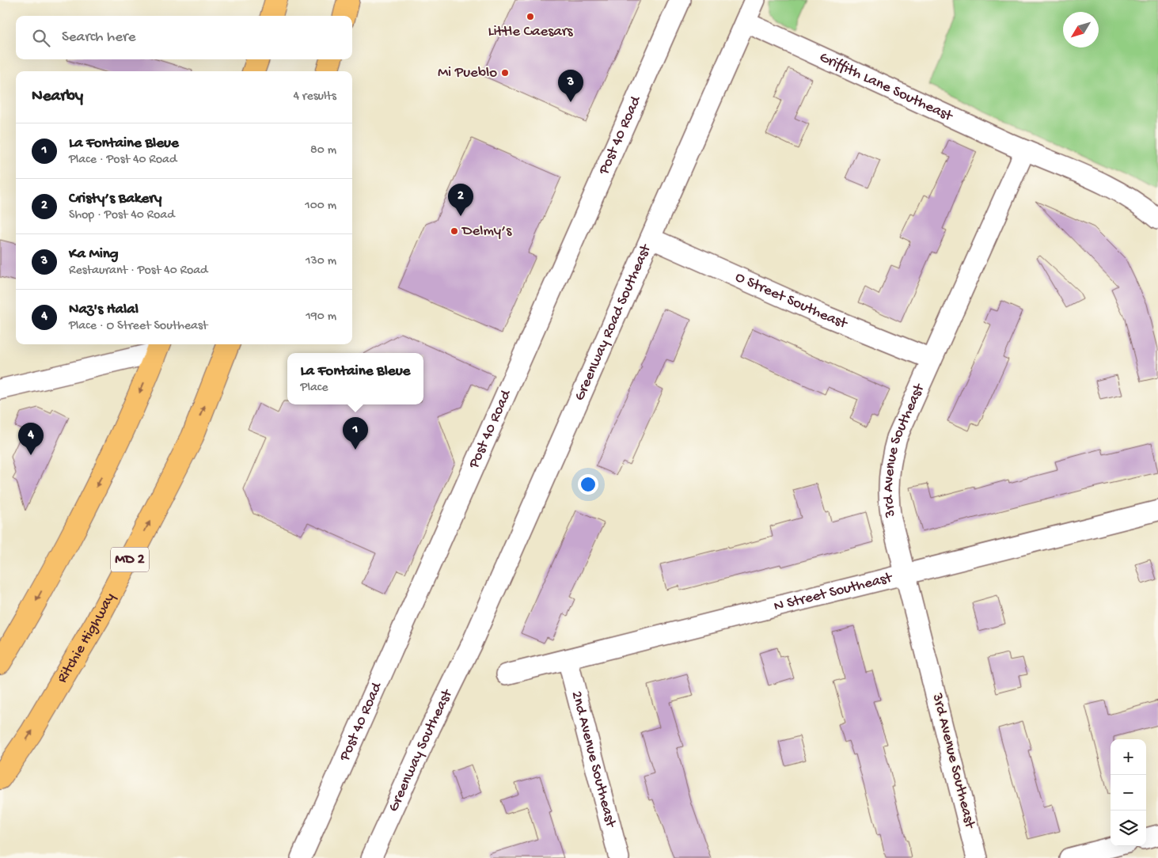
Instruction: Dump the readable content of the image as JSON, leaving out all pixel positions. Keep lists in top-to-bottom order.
{
  "streets": {
    "main road": ["MD 2", "Ritchie Highway"],
    "street": [
      "Griffith Lane Southeast",
      "Post 40 Road",
      "O Street Southeast",
      "Greenway Road Southeast",
      "3rd Avenue Southeast",
      "N Street Southeast",
      "Greenway Southeast",
      "2nd Avenue Southeast"
    ]
  },
  "crossings": [
    ["Griffith Lane Southeast", "Greenway Road Southeast"],
    ["Griffith Lane Southeast", "3rd Avenue Southeast"],
    ["O Street Southeast", "Greenway Road Southeast"],
    ["O Street Southeast", "3rd Avenue Southeast"],
    ["Greenway Road Southeast", "Greenway Southeast"],
    ["3rd Avenue Southeast", "N Street Southeast"],
    ["N Street Southeast", "2nd Avenue Southeast"]
  ],
  "places": ["Little Caesars", "Mi Pueblo", "Delmy’s"],
  "north": "bottom left",
  "page": {
    "search": "Search here",
    "pins": [
      "3",
      "2",
      "1",
      "4"
    ],
    "heading": ["Nearby", "4 results"],
    "list": [
      {
        "mark": "1",
        "name": "La Fontaine Bleue",
        "note": "Place · Post 40 Road",
        "value": "80 m"
      },
      {
        "mark": "2",
        "name": "Cristy’s Bakery",
        "note": "Shop · Post 40 Road",
        "value": "100 m"
      },
      {
        "mark": "3",
        "name": "Ka Ming",
        "note": "Restaurant · Post 40 Road",
        "value": "130 m"
      },
      {
        "mark": "4",
        "name": "Naz's Halal",
        "note": "Place · O Street Southeast",
        "value": "190 m"
      }
    ],
    "popup": ["La Fontaine Bleue", "Place"],
    "map_buttons": ["+", "−"]
  }
}
